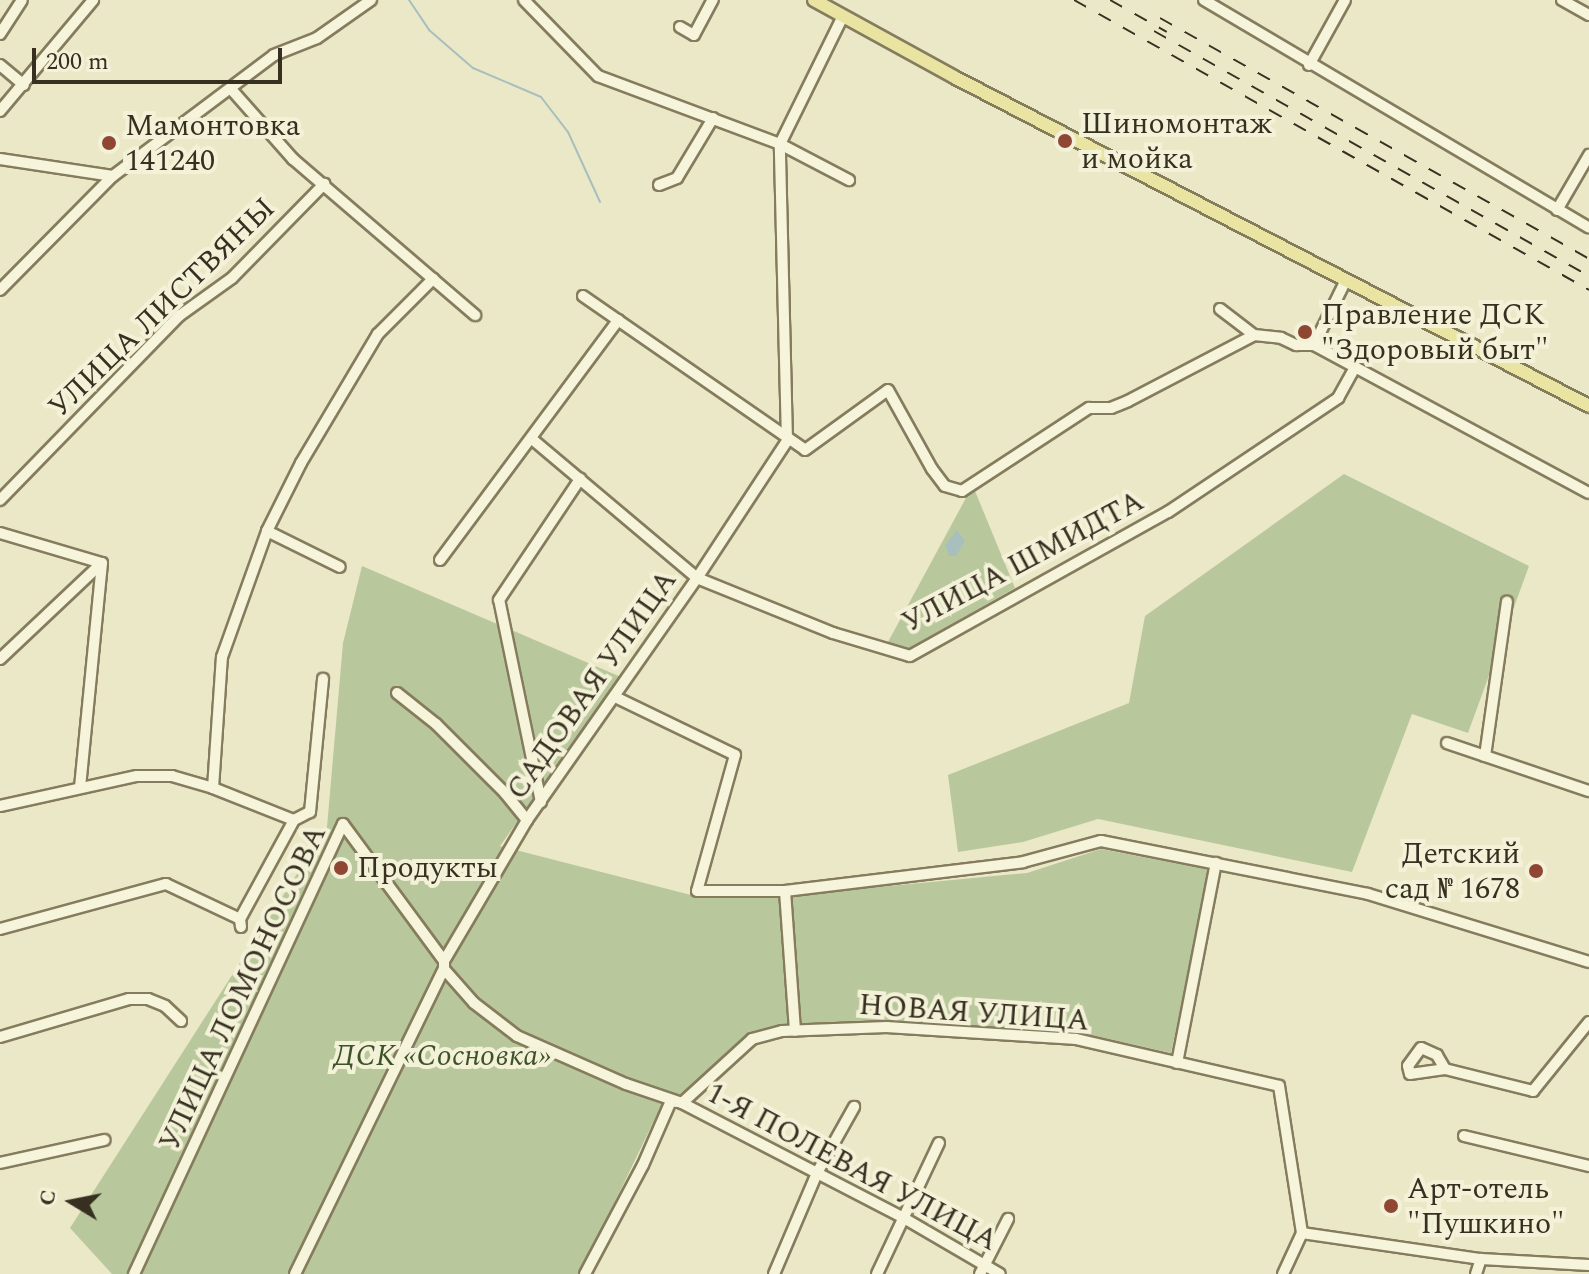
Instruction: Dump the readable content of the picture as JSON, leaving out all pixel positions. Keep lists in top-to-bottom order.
{
  "streets": {
    "street": [
      "УЛИЦА ЛИСТВЯНЫ",
      "УЛИЦА ШМИДТА",
      "САДОВАЯ УЛИЦА",
      "УЛИЦА ЛОМОНОСОВА",
      "НОВАЯ УЛИЦА",
      "1-Я ПОЛЕВАЯ УЛИЦА"
    ]
  },
  "crossings": [
    ["УЛИЦА ШМИДТА", "САДОВАЯ УЛИЦА"],
    ["САДОВАЯ УЛИЦА", "УЛИЦА ЛОМОНОСОВА"],
    ["САДОВАЯ УЛИЦА", "1-Я ПОЛЕВАЯ УЛИЦА"],
    ["УЛИЦА ЛОМОНОСОВА", "1-Я ПОЛЕВАЯ УЛИЦА"],
    ["НОВАЯ УЛИЦА", "1-Я ПОЛЕВАЯ УЛИЦА"]
  ],
  "parks": ["ДСК «Сосновка»"],
  "places": [
    "Шиномонтаж и мойка",
    "Мамонтовка 141240",
    "Правление ДСК \"Здоровый быт\"",
    "Продукты",
    "Детский сад № 1678",
    "Арт-отель \"Пушкино\""
  ],
  "scale_bar": "200 m",
  "north": "left"
}
